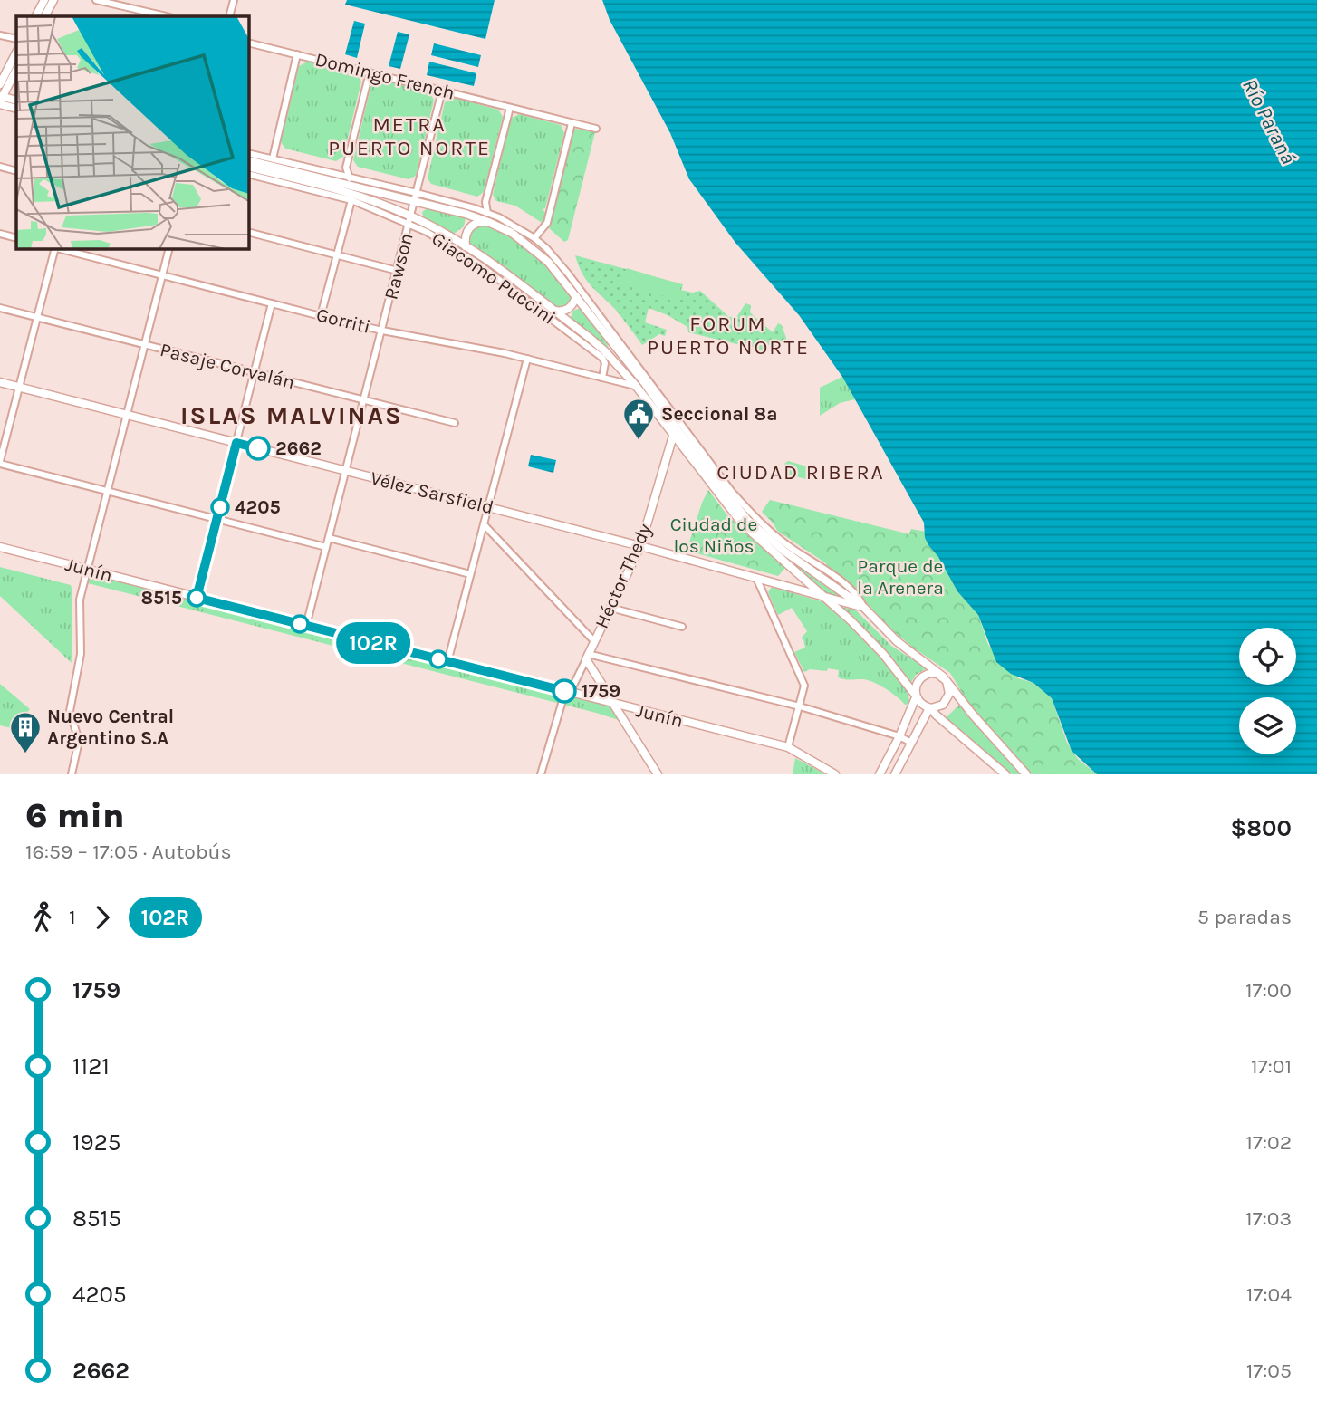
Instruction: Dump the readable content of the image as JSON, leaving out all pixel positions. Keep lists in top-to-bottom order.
{
  "streets": {
    "main road": ["Vélez Sarsfield", "Junín", "Héctor Thedy"],
    "street": [
      "Domingo French",
      "Rawson",
      "Giacomo Puccini",
      "Gorriti",
      "Pasaje Corvalán"
    ]
  },
  "crossings": [
    ["Domingo French", "Rawson"],
    ["Rawson", "Giacomo Puccini"],
    ["Rawson", "Gorriti"],
    ["Rawson", "Pasaje Corvalán"],
    ["Rawson", "Vélez Sarsfield"],
    ["Rawson", "Junín"],
    ["Giacomo Puccini", "Gorriti"],
    ["Vélez Sarsfield", "Héctor Thedy"],
    ["Junín", "Héctor Thedy"]
  ],
  "districts": [
    "METRA PUERTO NORTE",
    "FORUM PUERTO NORTE",
    "ISLAS MALVINAS",
    "CIUDAD RIBERA"
  ],
  "water": ["Río Paraná"],
  "parks": ["Ciudad de los Niños", "Parque de la Arenera"],
  "places": {
    "public building": ["Seccional 8ª"],
    "other": [
      "2662",
      "4205",
      "8515",
      "1759"
    ],
    "building": ["Nuevo Central Argentino S.A"]
  },
  "lines": ["bus line 102R"],
  "page": {
    "on_map": "102R",
    "heading": ["6 min", "16:59 – 17:05 · Autobús", "$800"],
    "legs": ["1", "102R", "5 paradas"],
    "list": [
      {
        "name": "1759",
        "value": "17:00"
      },
      {
        "name": "1121",
        "value": "17:01"
      },
      {
        "name": "1925",
        "value": "17:02"
      },
      {
        "name": "8515",
        "value": "17:03"
      },
      {
        "name": "4205",
        "value": "17:04"
      },
      {
        "name": "2662",
        "value": "17:05"
      }
    ]
  }
}
